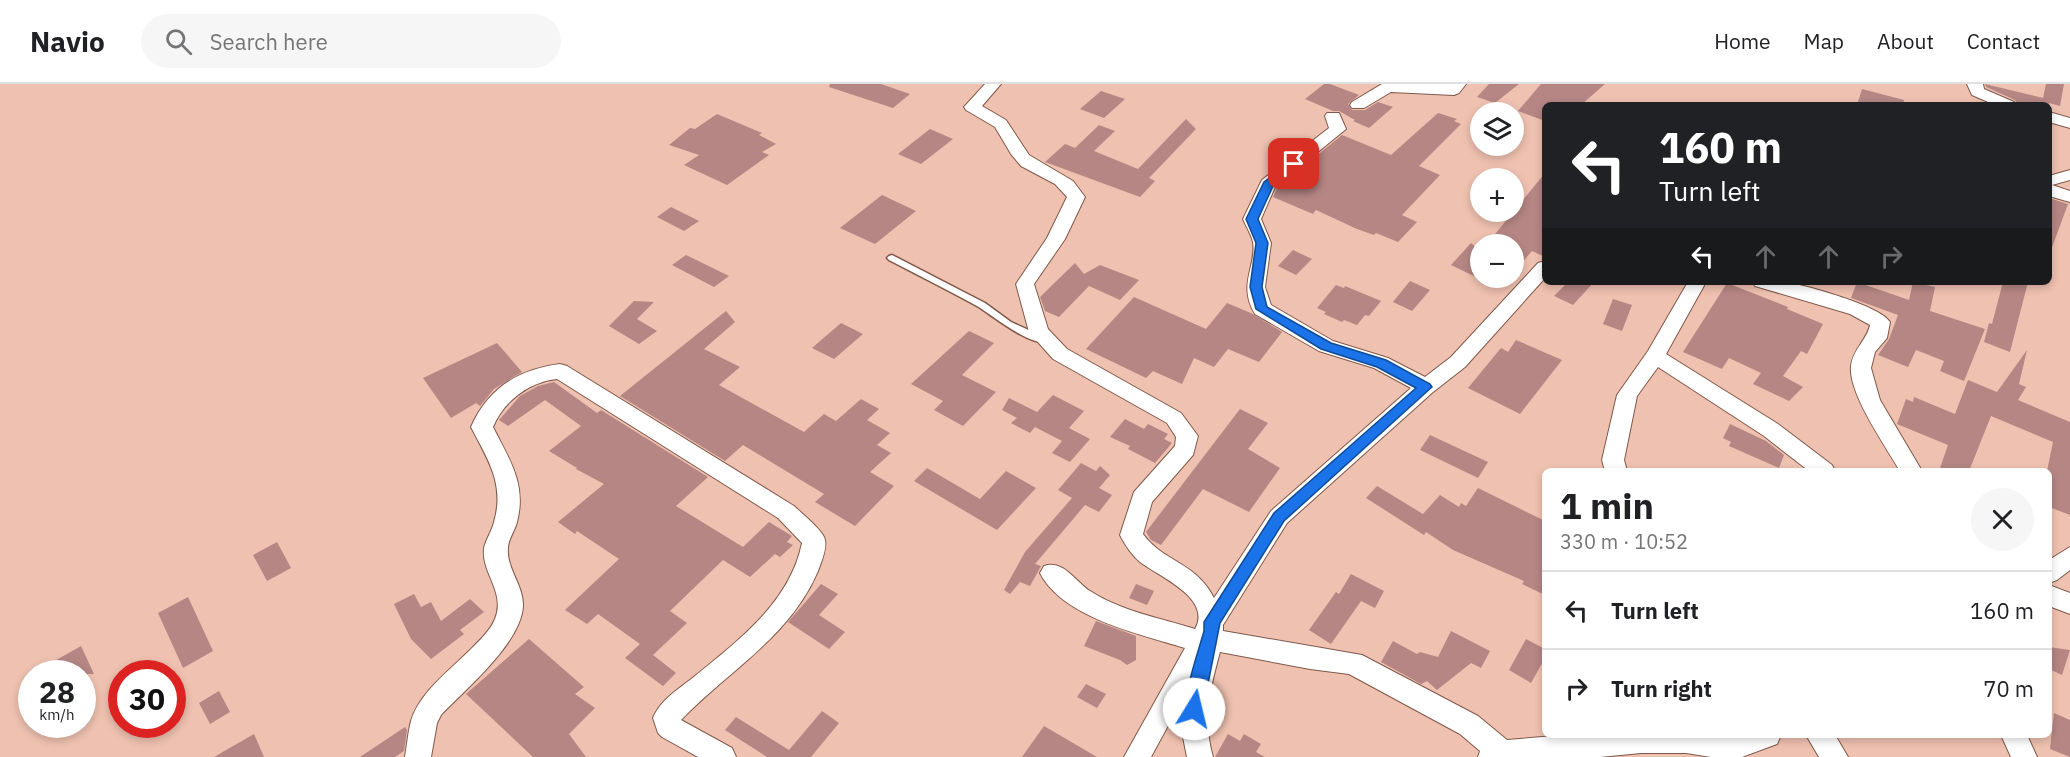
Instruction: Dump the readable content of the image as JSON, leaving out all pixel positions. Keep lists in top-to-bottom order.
{
  "page": {
    "header": "Navio",
    "search": "Search here",
    "nav": [
      "Home",
      "Map",
      "About",
      "Contact"
    ],
    "map_buttons": ["+", "−"],
    "turn": ["160 m", "Turn left"],
    "heading": ["1 min", "330 m · 10:52"],
    "list": [
      {
        "name": "Turn left",
        "value": "160 m"
      },
      {
        "name": "Turn right",
        "value": "70 m"
      }
    ],
    "speed": "28 km/h",
    "limit": "30"
  }
}
